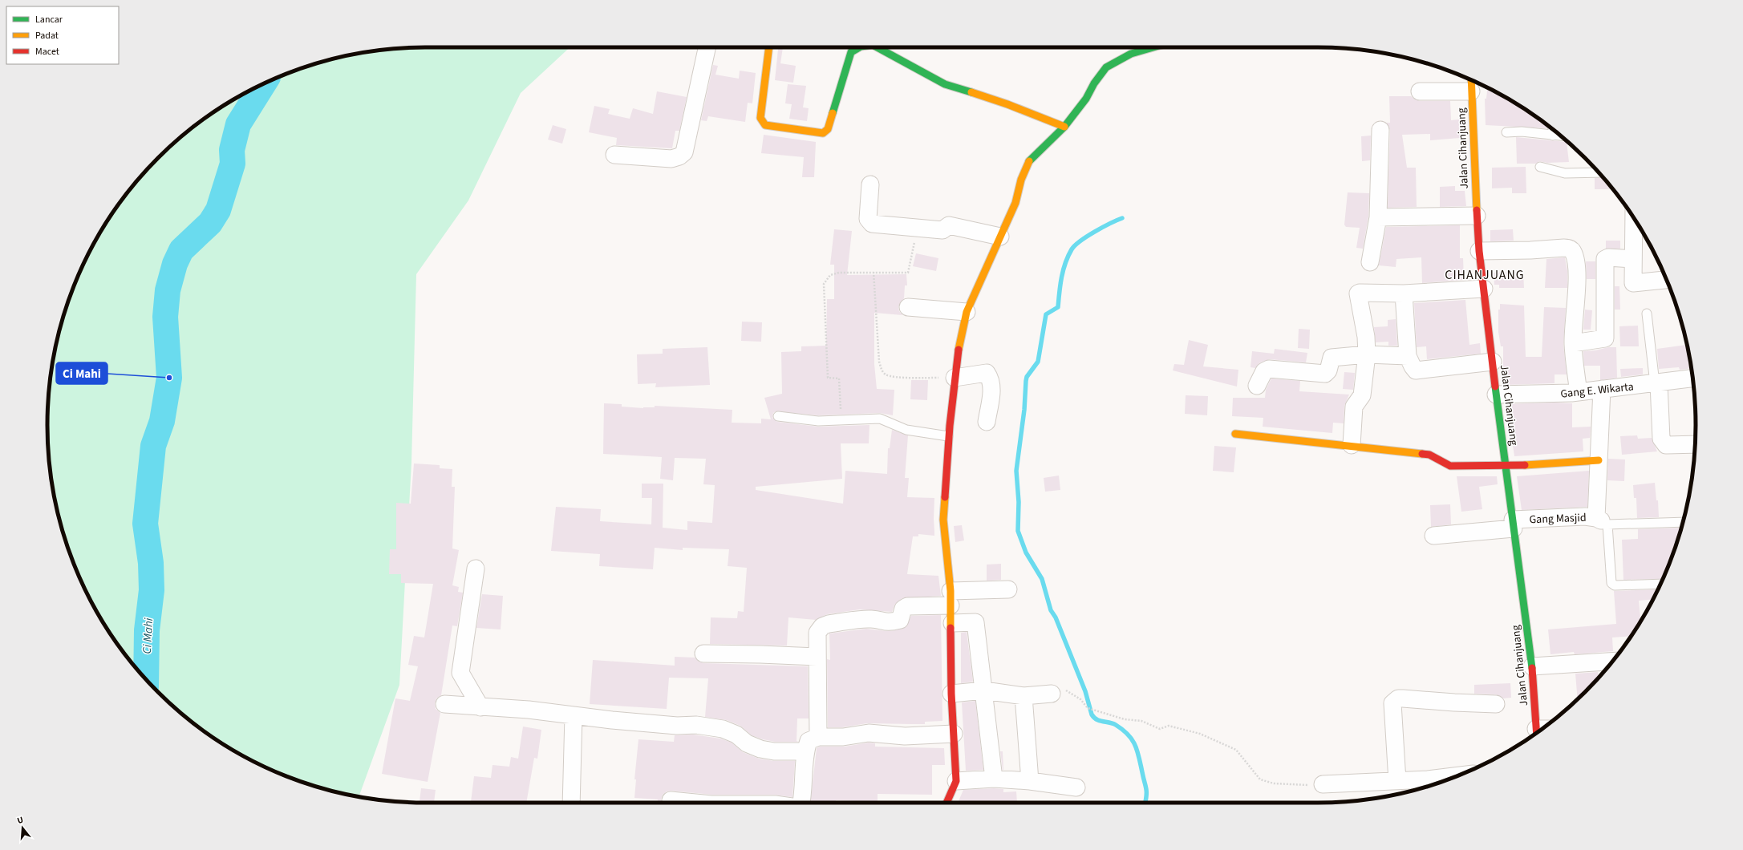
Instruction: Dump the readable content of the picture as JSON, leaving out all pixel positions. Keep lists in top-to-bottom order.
{
  "streets": {
    "street": ["Jalan Cihanjuang", "Gang E. Wikarta", "Gang Masjid"]
  },
  "crossings": [
    ["Jalan Cihanjuang", "Gang E. Wikarta"],
    ["Jalan Cihanjuang", "Gang Masjid"]
  ],
  "districts": ["CIHANJUANG"],
  "water": ["Ci Mahi"],
  "places": ["Ci Mahi"],
  "legend": ["Lancar", "Padat", "Macet"],
  "north": "top"
}
